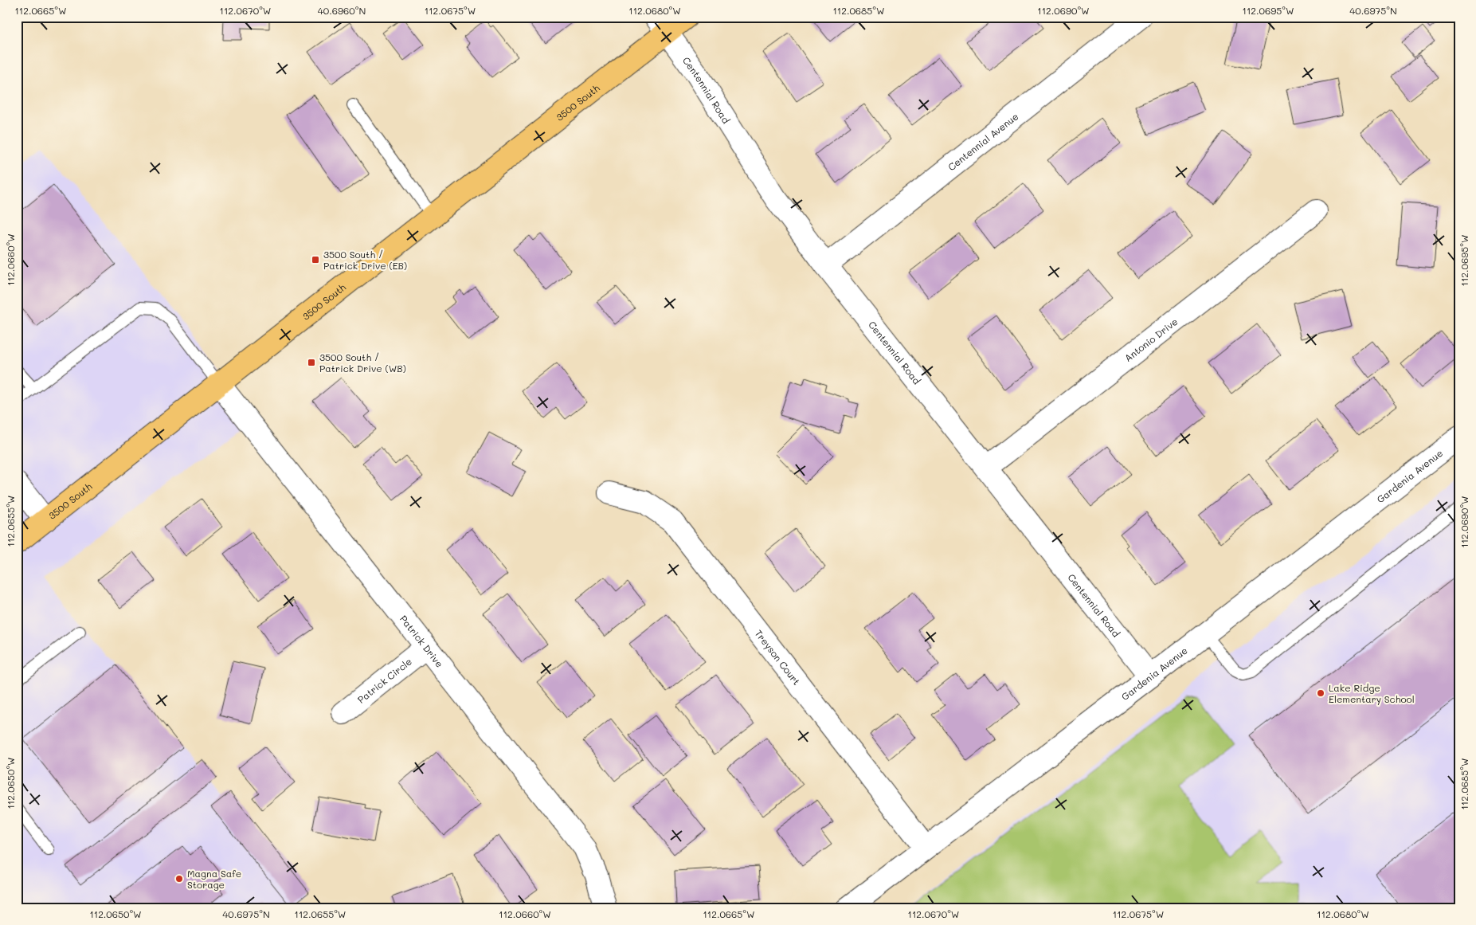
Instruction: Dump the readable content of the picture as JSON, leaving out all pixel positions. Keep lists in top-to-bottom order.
{
  "streets": {
    "main road": ["3500 South"],
    "street": [
      "Centennial Road",
      "Centennial Avenue",
      "Antonio Drive",
      "Gardenia Avenue",
      "Patrick Drive",
      "Treyson Court",
      "Patrick Circle"
    ]
  },
  "crossings": [
    ["Centennial Road", "3500 South"],
    ["Centennial Road", "Centennial Avenue"],
    ["Centennial Road", "Antonio Drive"],
    ["Centennial Road", "Gardenia Avenue"],
    ["3500 South", "Patrick Drive"],
    ["Gardenia Avenue", "Treyson Court"],
    ["Patrick Drive", "Patrick Circle"]
  ],
  "places": {
    "transit": ["3500 South / Patrick Drive (EB)", "3500 South / Patrick Drive (WB)"],
    "other": ["Lake Ridge Elementary School", "Magna Safe Storage"]
  },
  "coordinates": [
    "112.0665°W",
    "112.0670°W",
    "40.6960°N",
    "112.0675°W",
    "112.0680°W",
    "112.0685°W",
    "112.0690°W",
    "112.0695°W",
    "40.6975°N",
    "112.0660°W",
    "112.0655°W",
    "112.0650°W"
  ]
}
